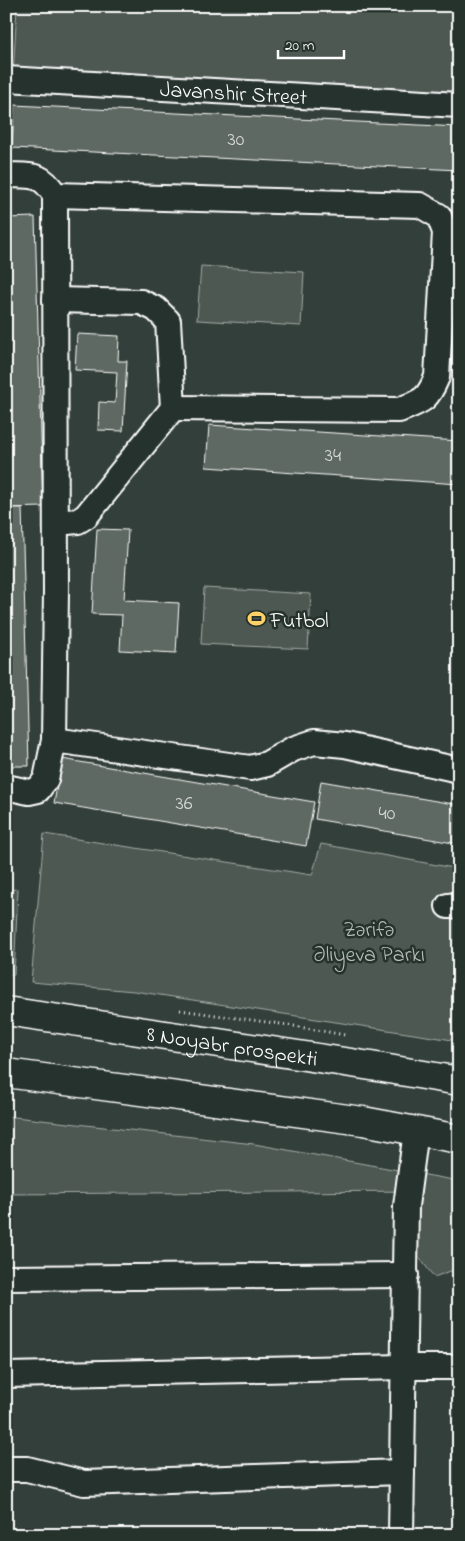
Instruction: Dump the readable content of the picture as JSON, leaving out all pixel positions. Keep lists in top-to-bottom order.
{
  "streets": {
    "highway": ["8 Noyabr prospekti"],
    "street": ["Javanshir Street"]
  },
  "parks": ["Zərifə Əliyeva Parkı"],
  "places": {
    "sports": ["Futbol"]
  },
  "house_numbers": [
    "30",
    "34",
    "36",
    "40"
  ],
  "scale_bar": "20 m"
}
